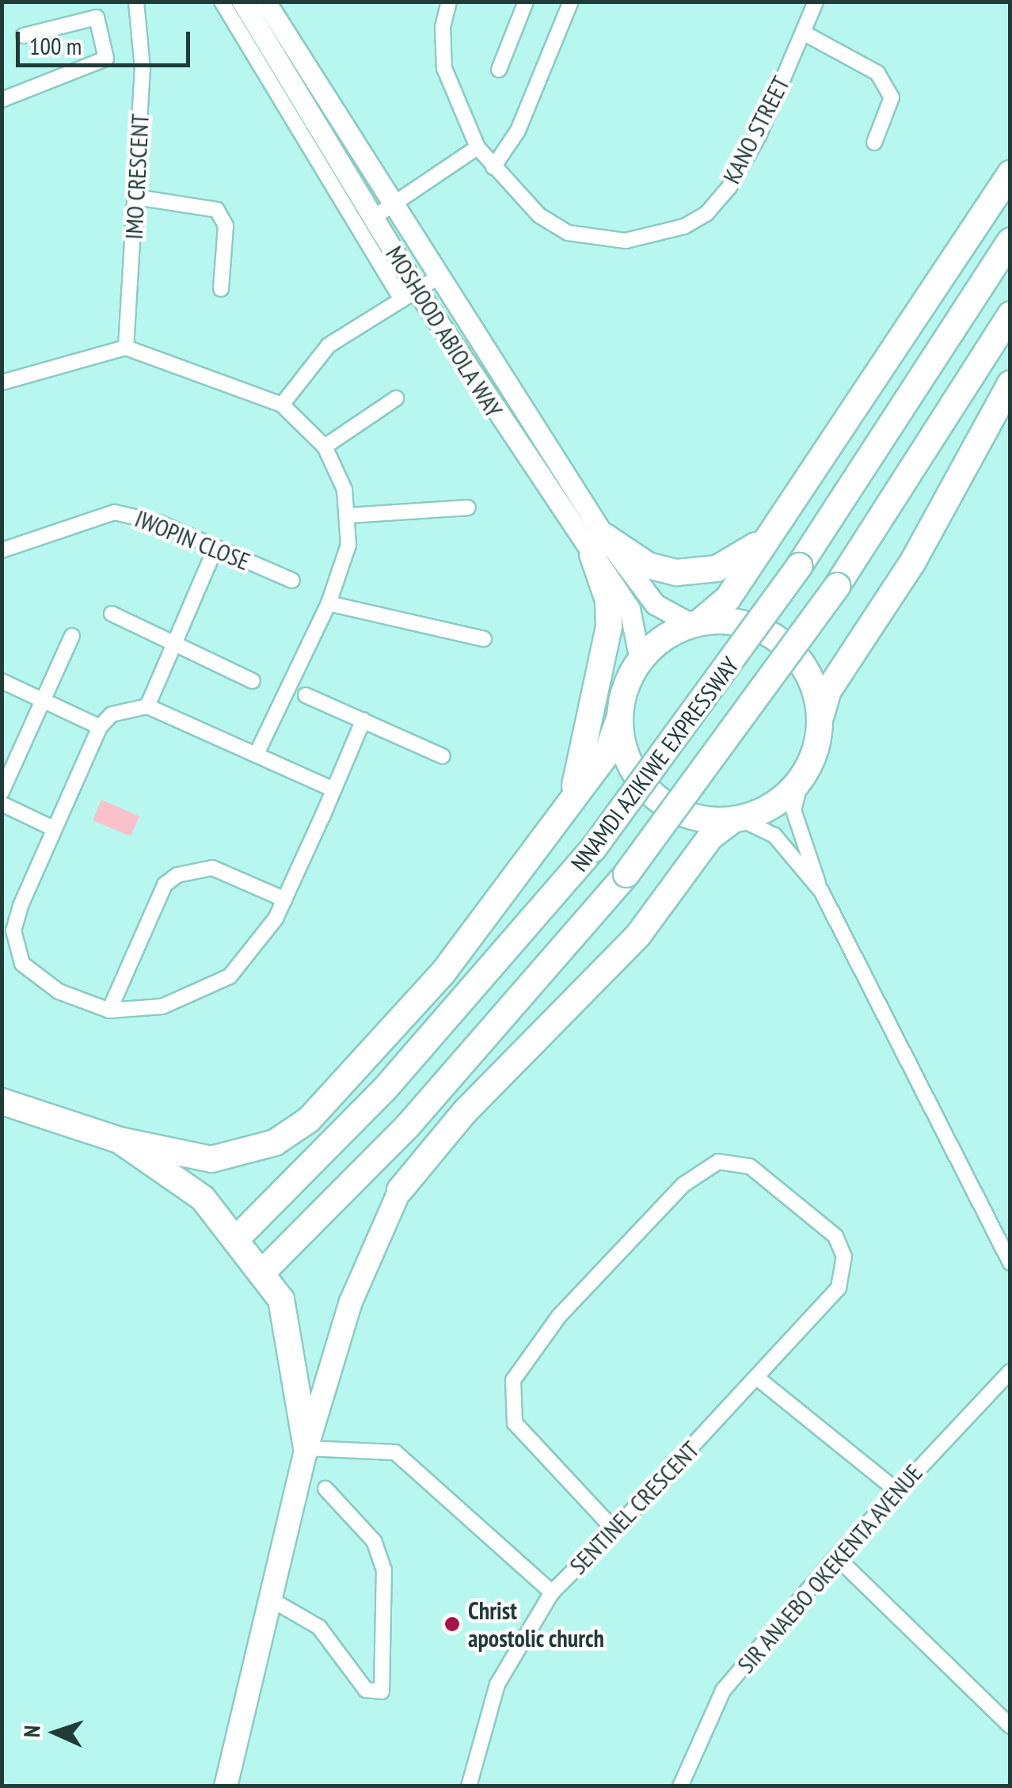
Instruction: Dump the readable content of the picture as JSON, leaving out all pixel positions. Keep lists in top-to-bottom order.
{
  "streets": {
    "highway": ["NNAMDI AZIKIWE EXPRESSWAY"],
    "main road": ["MOSHOOD ABIOLA WAY"],
    "street": [
      "KANO STREET",
      "IMO CRESCENT",
      "IWOPIN CLOSE",
      "SENTINEL CRESCENT",
      "SIR ANAEBO OKEKENTA AVENUE"
    ]
  },
  "crossings": [
    ["MOSHOOD ABIOLA WAY", "NNAMDI AZIKIWE EXPRESSWAY"]
  ],
  "places": ["Christ apostolic church"],
  "scale_bar": "100 m",
  "north": "left"
}
